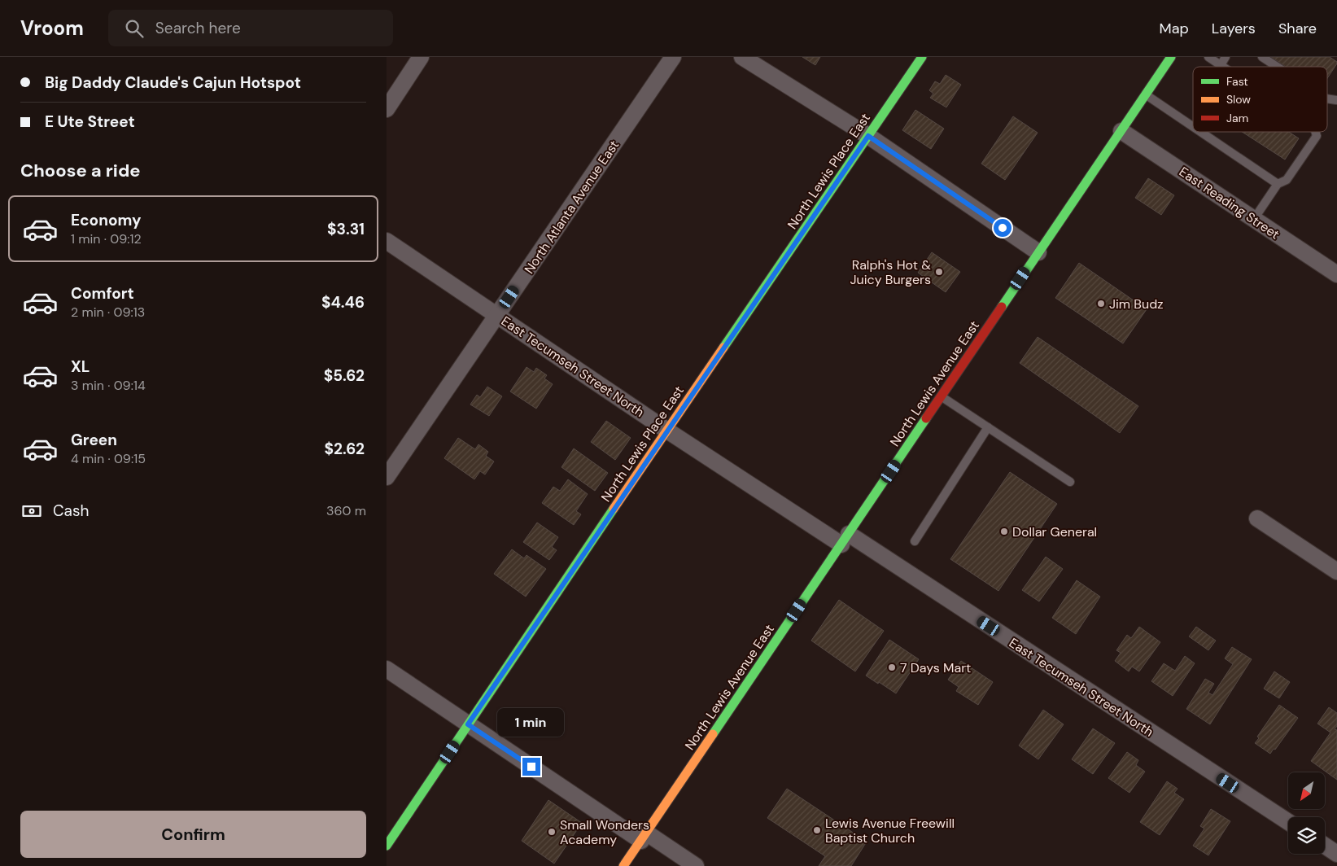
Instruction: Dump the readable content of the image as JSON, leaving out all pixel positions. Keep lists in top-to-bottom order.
{
  "streets": {
    "main road": ["North Lewis Place East", "North Lewis Avenue East"],
    "street": ["East Reading Street", "North Atlanta Avenue East", "East Tecumseh Street North"]
  },
  "crossings": [
    ["North Lewis Place East", "East Tecumseh Street North"],
    ["East Reading Street", "North Lewis Avenue East"],
    ["North Atlanta Avenue East", "East Tecumseh Street North"],
    ["East Tecumseh Street North", "North Lewis Avenue East"]
  ],
  "places": [
    "Ralph's Hot & Juicy Burgers",
    "Jim Budz",
    "Dollar General",
    "7 Days Mart",
    "Lewis Avenue Freewill Baptist Church",
    "Small Wonders Academy"
  ],
  "legend": ["Fast", "Slow", "Jam"],
  "north": "bottom left",
  "page": {
    "header": "Vroom",
    "search": "Search here",
    "nav": ["Map", "Layers", "Share"],
    "banner": ["Big Daddy Claude's Cajun Hotspot", "E Ute Street"],
    "heading": "Choose a ride",
    "list": [
      {
        "name": "Economy",
        "note": "1 min · 09:12",
        "value": "$3.31"
      },
      {
        "name": "Comfort",
        "note": "2 min · 09:13",
        "value": "$4.46"
      },
      {
        "name": "XL",
        "note": "3 min · 09:14",
        "value": "$5.62"
      },
      {
        "name": "Green",
        "note": "4 min · 09:15",
        "value": "$2.62"
      }
    ],
    "pay": ["Cash", "360 m"],
    "bubble": "1 min",
    "buttons": "Confirm"
  }
}
